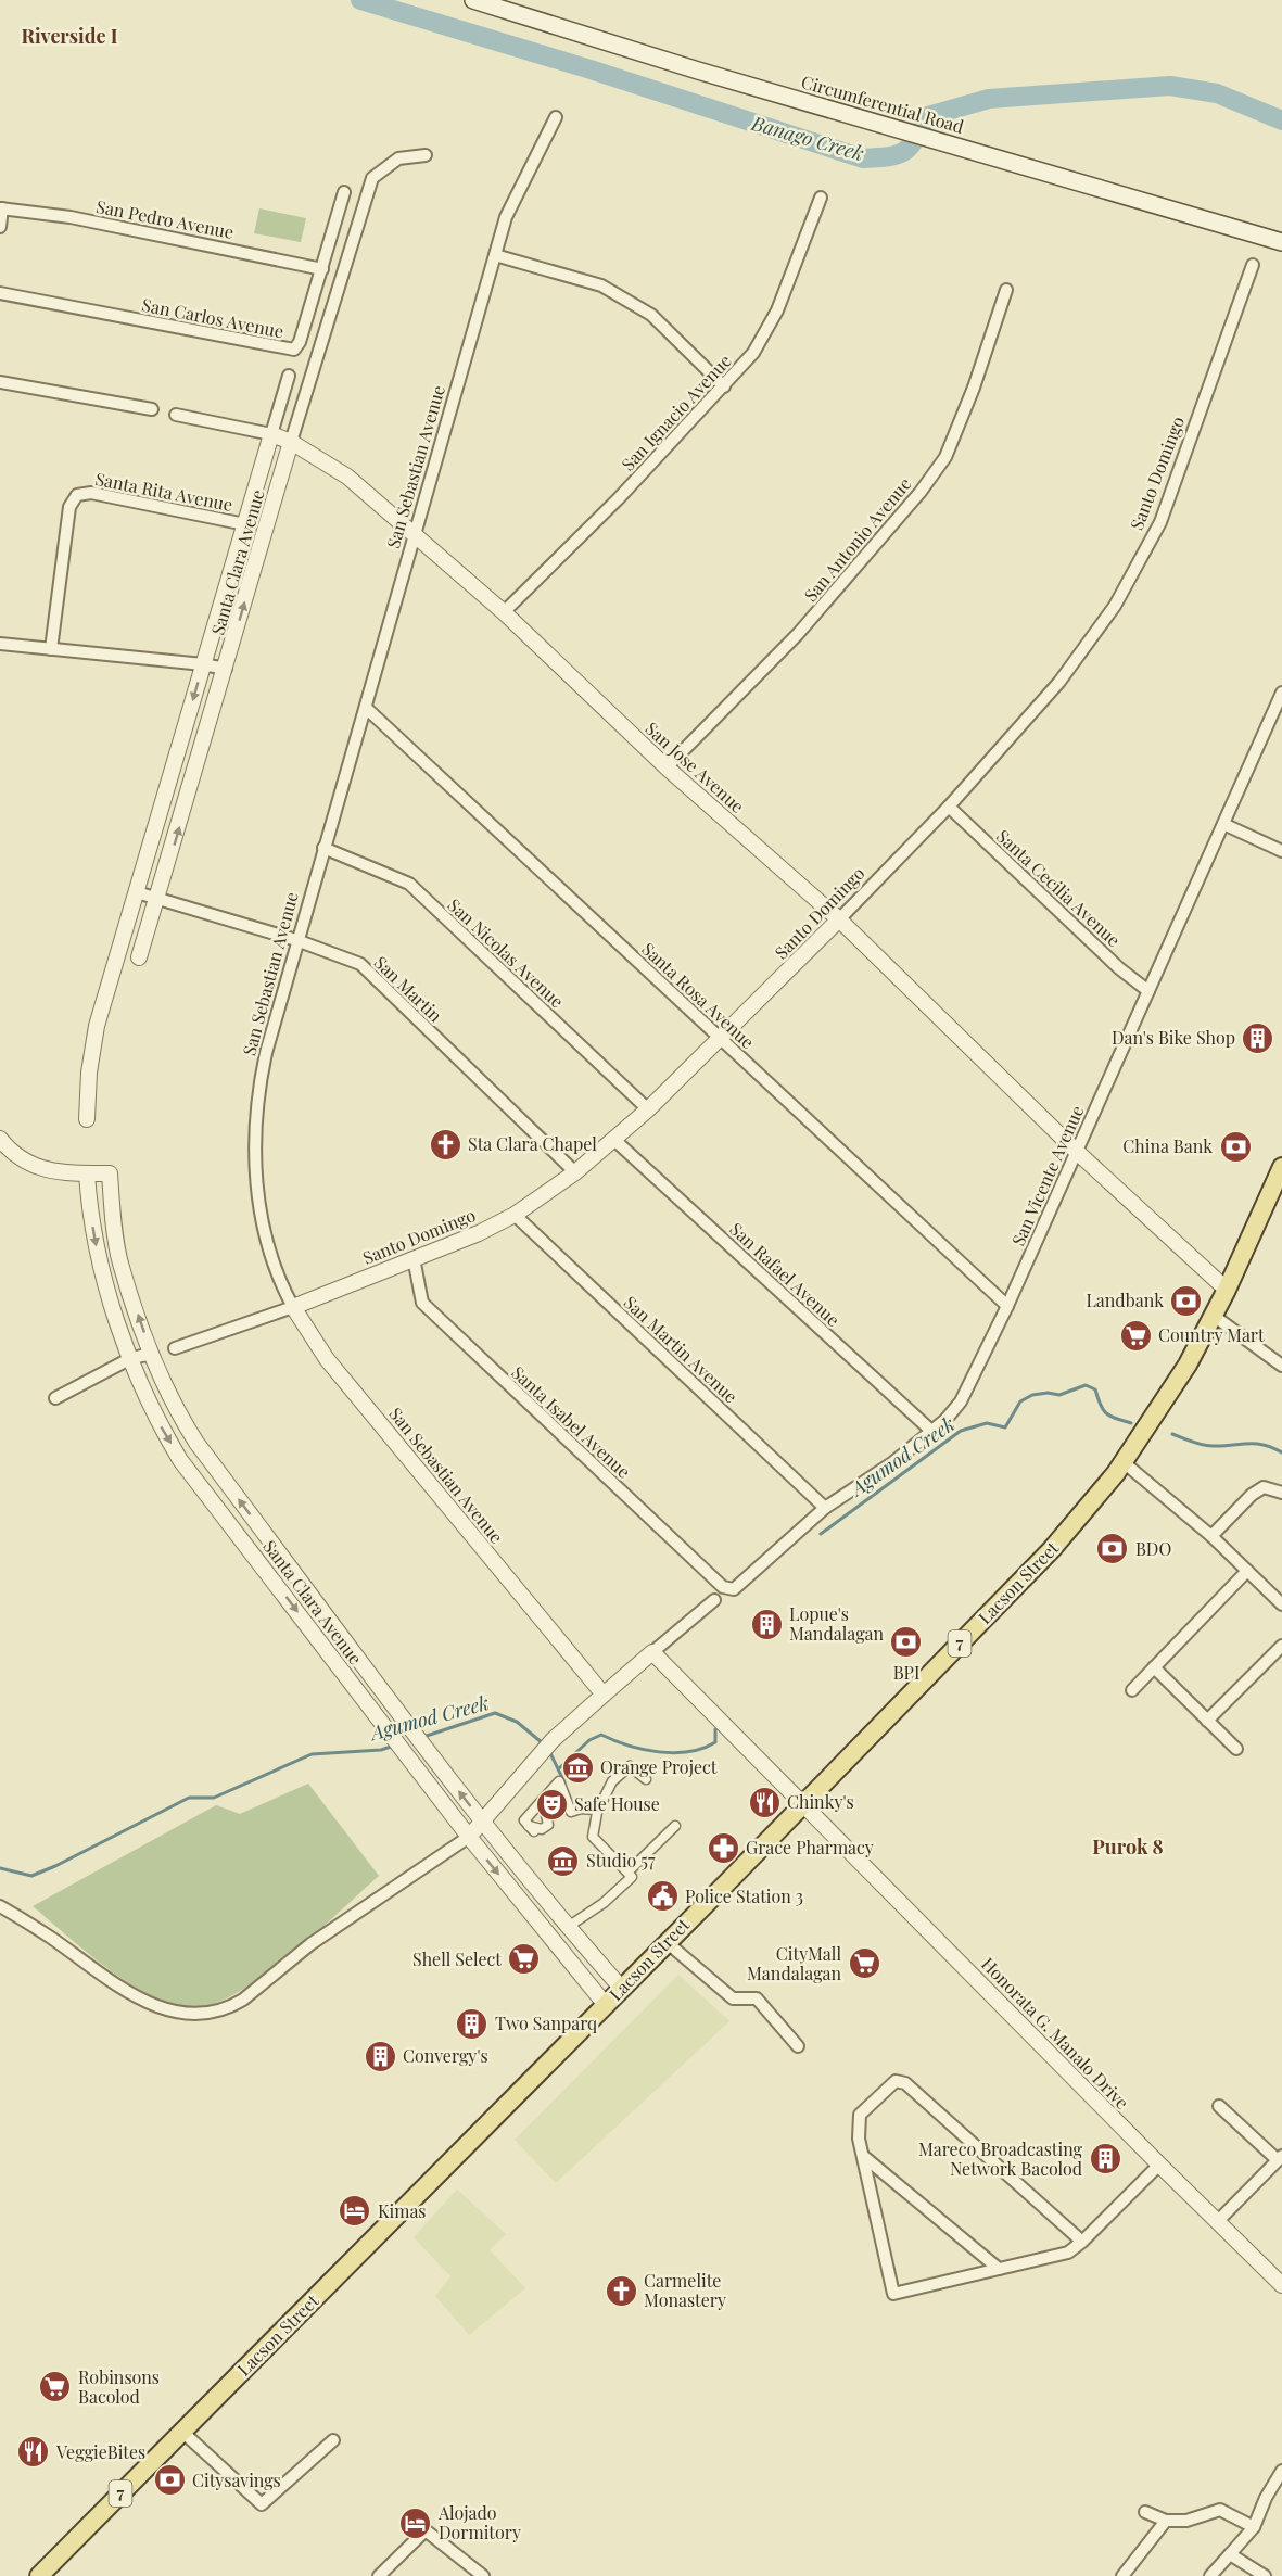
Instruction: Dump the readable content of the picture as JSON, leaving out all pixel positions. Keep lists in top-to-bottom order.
{
  "streets": {
    "main road": ["Circumferential Road", "Lacson Street", "7"],
    "street": [
      "San Pedro Avenue",
      "San Carlos Avenue",
      "San Ignacio Avenue",
      "San Sebastian Avenue",
      "Santo Domingo",
      "Santa Rita Avenue",
      "San Antonio Avenue",
      "Santa Clara Avenue",
      "San Jose Avenue",
      "Santa Cecilia Avenue",
      "San Nicolas Avenue",
      "San Martin",
      "Santa Rosa Avenue",
      "San Vicente Avenue",
      "San Rafael Avenue",
      "San Martin Avenue",
      "Santa Isabel Avenue",
      "Honorata G. Manalo Drive"
    ]
  },
  "crossings": [
    ["San Pedro Avenue", "San Carlos Avenue"],
    ["San Ignacio Avenue", "San Jose Avenue"],
    ["San Sebastian Avenue", "Santo Domingo"],
    ["San Sebastian Avenue", "San Jose Avenue"],
    ["San Sebastian Avenue", "San Nicolas Avenue"],
    ["San Sebastian Avenue", "San Martin"],
    ["San Sebastian Avenue", "Santa Rosa Avenue"],
    ["Santo Domingo", "San Jose Avenue"],
    ["Santo Domingo", "Santa Cecilia Avenue"],
    ["Santo Domingo", "San Nicolas Avenue"],
    ["Santo Domingo", "San Martin"],
    ["Santo Domingo", "Santa Rosa Avenue"],
    ["Santo Domingo", "San Rafael Avenue"],
    ["Santo Domingo", "San Martin Avenue"],
    ["Santo Domingo", "Santa Isabel Avenue"],
    ["Santa Rita Avenue", "Santa Clara Avenue"],
    ["San Antonio Avenue", "San Jose Avenue"],
    ["Santa Clara Avenue", "San Jose Avenue"],
    ["Santa Clara Avenue", "San Martin"],
    ["Santa Clara Avenue", "Lacson Street"],
    ["San Jose Avenue", "San Vicente Avenue"],
    ["San Jose Avenue", "Lacson Street"],
    ["Santa Cecilia Avenue", "San Vicente Avenue"],
    ["Santa Rosa Avenue", "San Vicente Avenue"],
    ["San Vicente Avenue", "San Rafael Avenue"],
    ["San Vicente Avenue", "San Martin Avenue"],
    ["San Vicente Avenue", "Santa Isabel Avenue"],
    ["Lacson Street", "Honorata G. Manalo Drive"]
  ],
  "districts": ["Riverside I", "Purok 8"],
  "water": ["Banago Creek", "Agumod Creek"],
  "places": {
    "building": [
      "Dan's Bike Shop",
      "Lopue's Mandalagan",
      "Two Sanparq",
      "Convergy's",
      "Mareco Broadcasting Network Bacolod"
    ],
    "church": ["Sta Clara Chapel", "Carmelite Monastery"],
    "bank": [
      "China Bank",
      "Landbank",
      "BDO",
      "BPI",
      "Citysavings"
    ],
    "supermarket": [
      "Country Mart",
      "Shell Select",
      "CityMall Mandalagan",
      "Robinsons Bacolod"
    ],
    "museum": ["Orange Project", "Studio 57"],
    "restaurant": ["Chinky's", "VeggieBites"],
    "theatre": ["Safe House"],
    "pharmacy": ["Grace Pharmacy"],
    "public building": ["Police Station 3"],
    "hotel": ["Kimas", "Alojado Dormitory"]
  }
}
